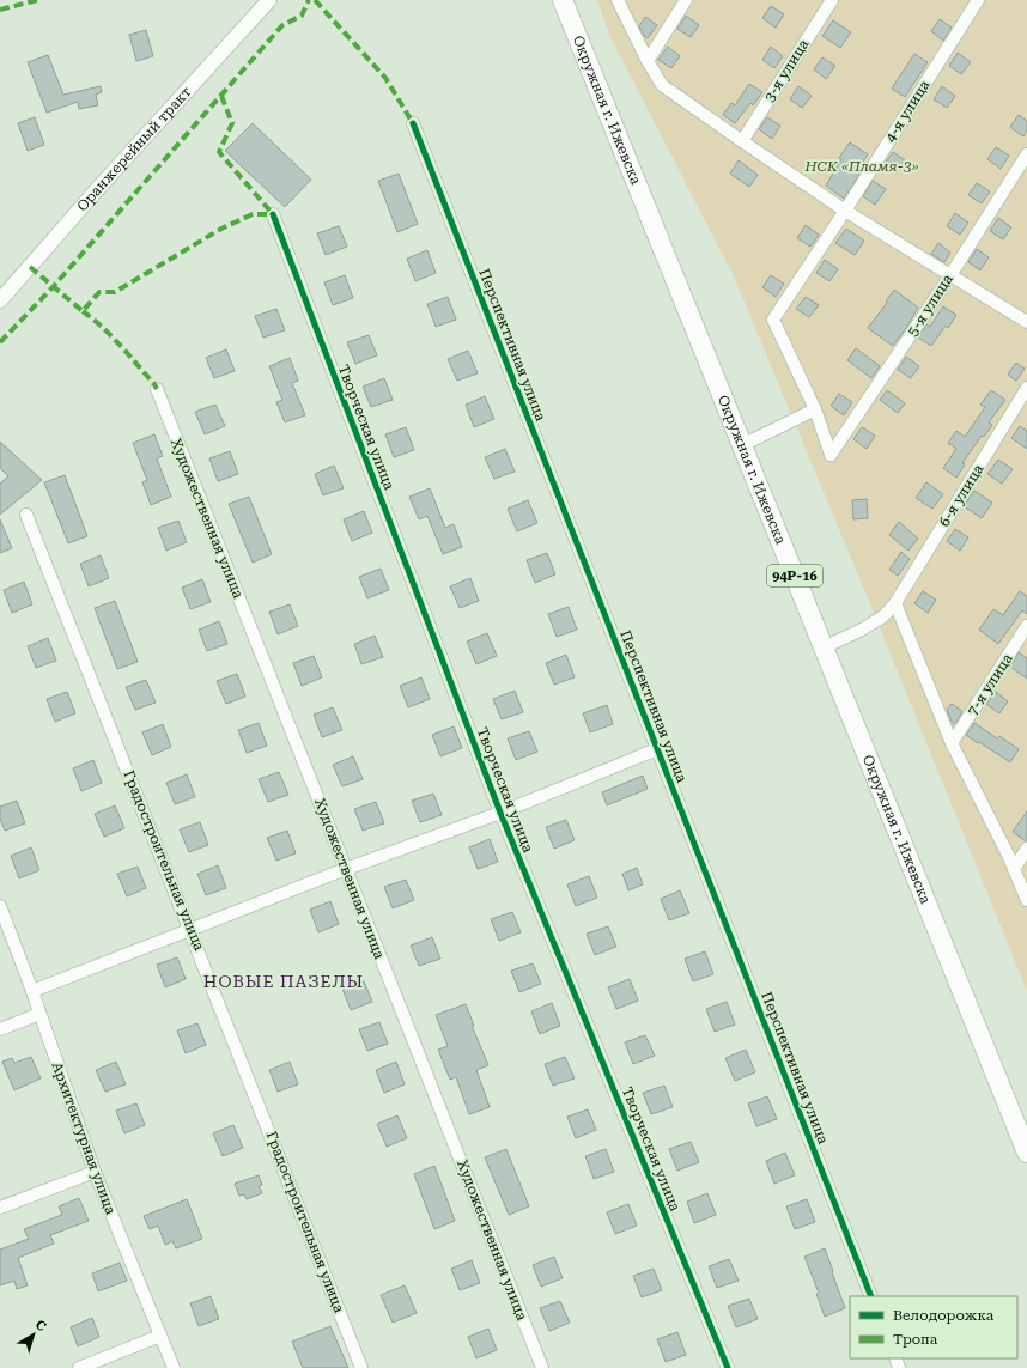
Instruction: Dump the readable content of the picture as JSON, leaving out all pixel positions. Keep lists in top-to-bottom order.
{
  "streets": {
    "main road": ["Окружная г. Ижевска", "94Р-16"],
    "street": [
      "3-я улица",
      "4-я улица",
      "Оранжерейный тракт",
      "5-я улица",
      "Перспективная улица",
      "Творческая улица",
      "6-я улица",
      "Художественная улица",
      "7-я улица",
      "Градостроительная улица",
      "Архитектурная улица"
    ]
  },
  "crossings": [
    ["Окружная г. Ижевска", "6-я улица"],
    ["4-я улица", "5-я улица"]
  ],
  "districts": ["НОВЫЕ ПАЗЕЛЫ"],
  "parks": ["НСК «Пламя-3»"],
  "legend": ["Велодорожка", "Тропа"],
  "north": "top right"
}
